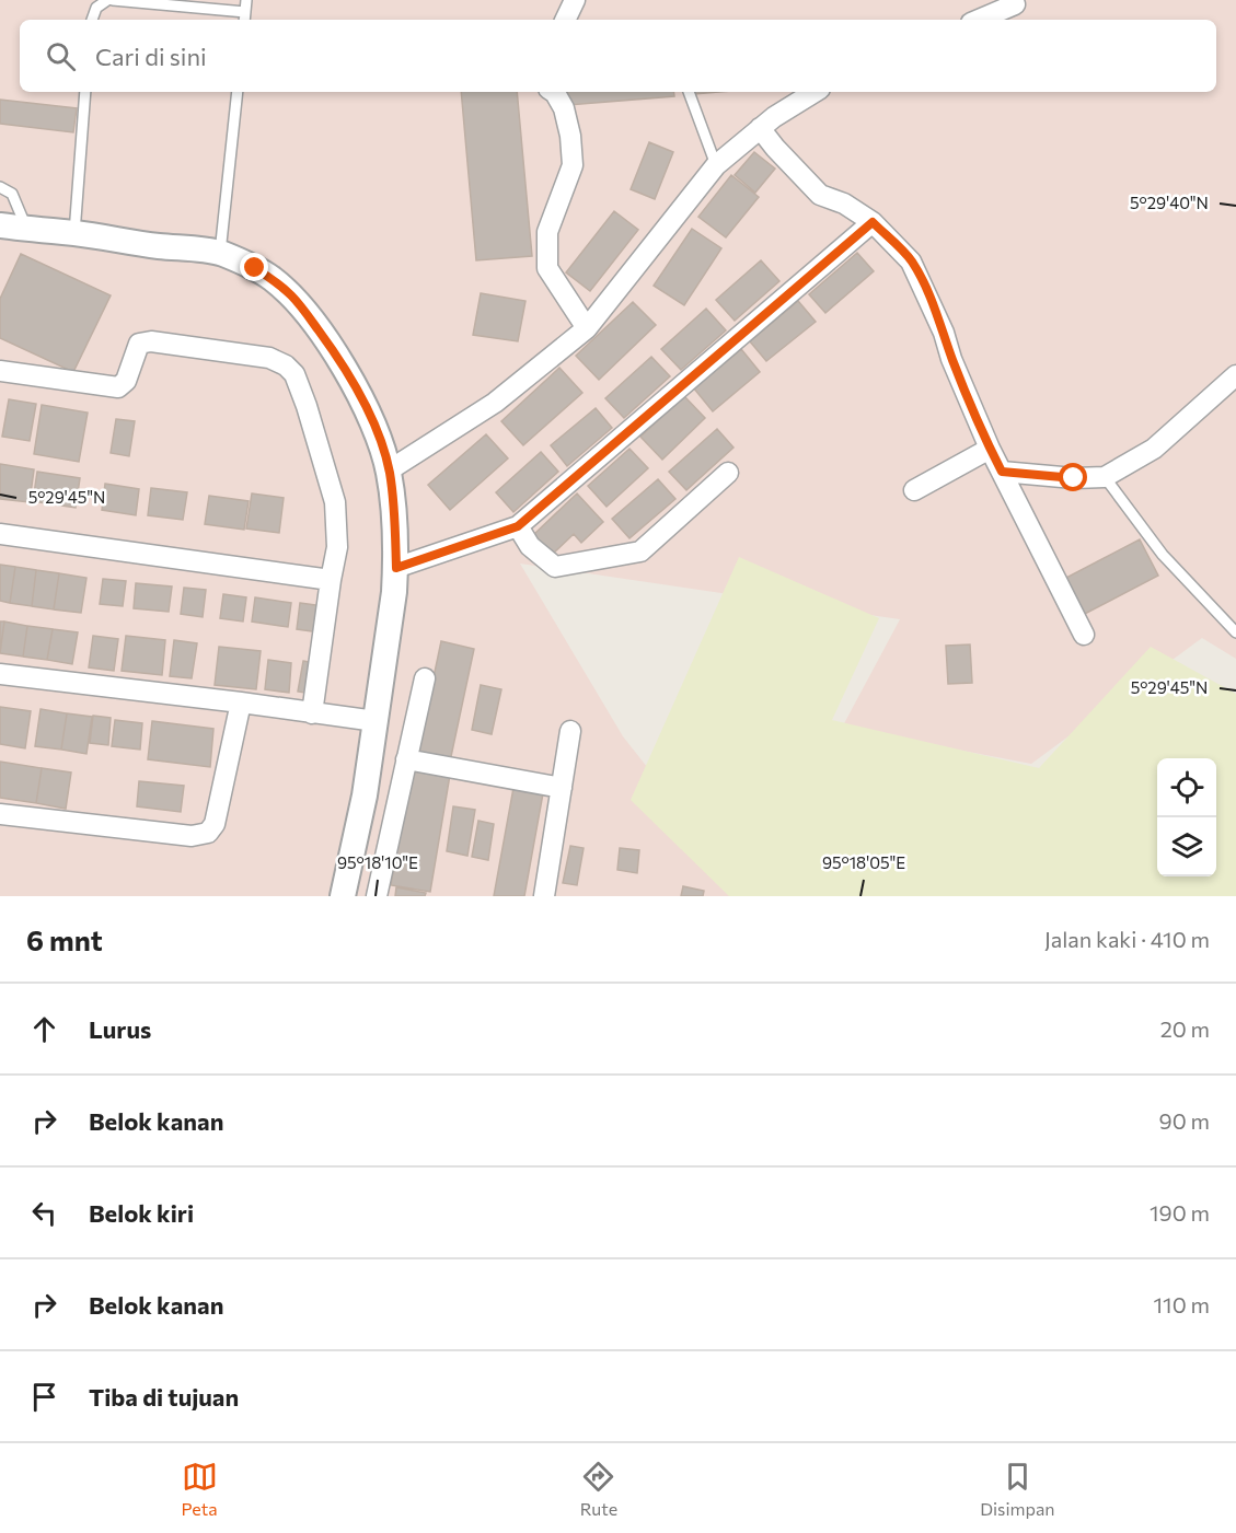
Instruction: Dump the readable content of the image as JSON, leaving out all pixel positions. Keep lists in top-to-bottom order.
{
  "page": {
    "search": "Cari di sini",
    "heading": ["6 mnt", "Jalan kaki · 410 m"],
    "list": [
      ["Lurus", "20 m"],
      ["Belok kanan", "90 m"],
      ["Belok kiri", "190 m"],
      ["Belok kanan", "110 m"],
      "Tiba di tujuan"
    ],
    "nav": ["Peta", "Rute", "Disimpan"]
  },
  "coordinates": [
    "5°29'40\"N",
    "5°29'45\"N",
    "95°18'10\"E",
    "95°18'05\"E"
  ]
}
